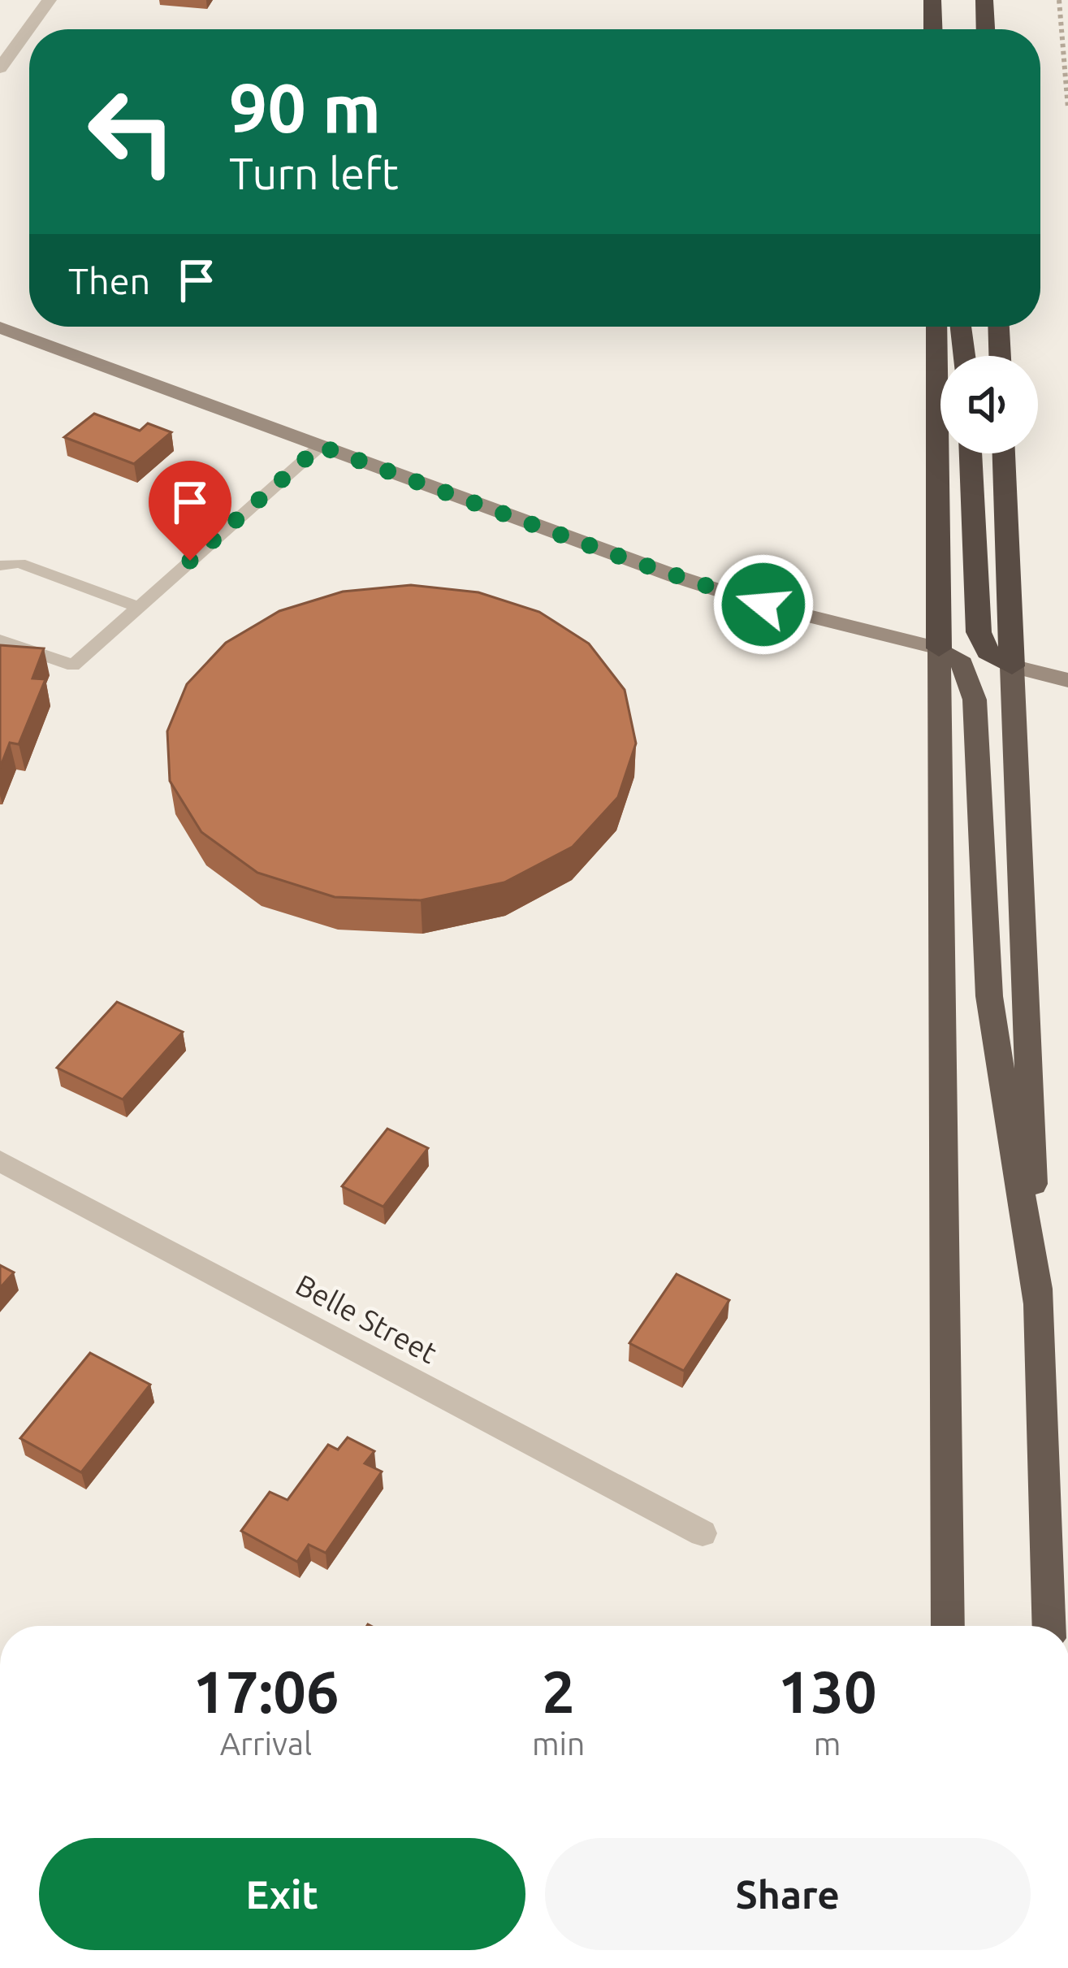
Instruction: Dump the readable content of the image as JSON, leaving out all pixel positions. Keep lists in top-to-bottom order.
{
  "streets": {
    "street": ["Belle Street"]
  },
  "page": {
    "turn": ["90 m", "Turn left"],
    "then": "Then",
    "eta": [
      "17:06",
      "Arrival",
      "2",
      "min",
      "130",
      "m"
    ],
    "buttons": ["Exit", "Share"]
  }
}
